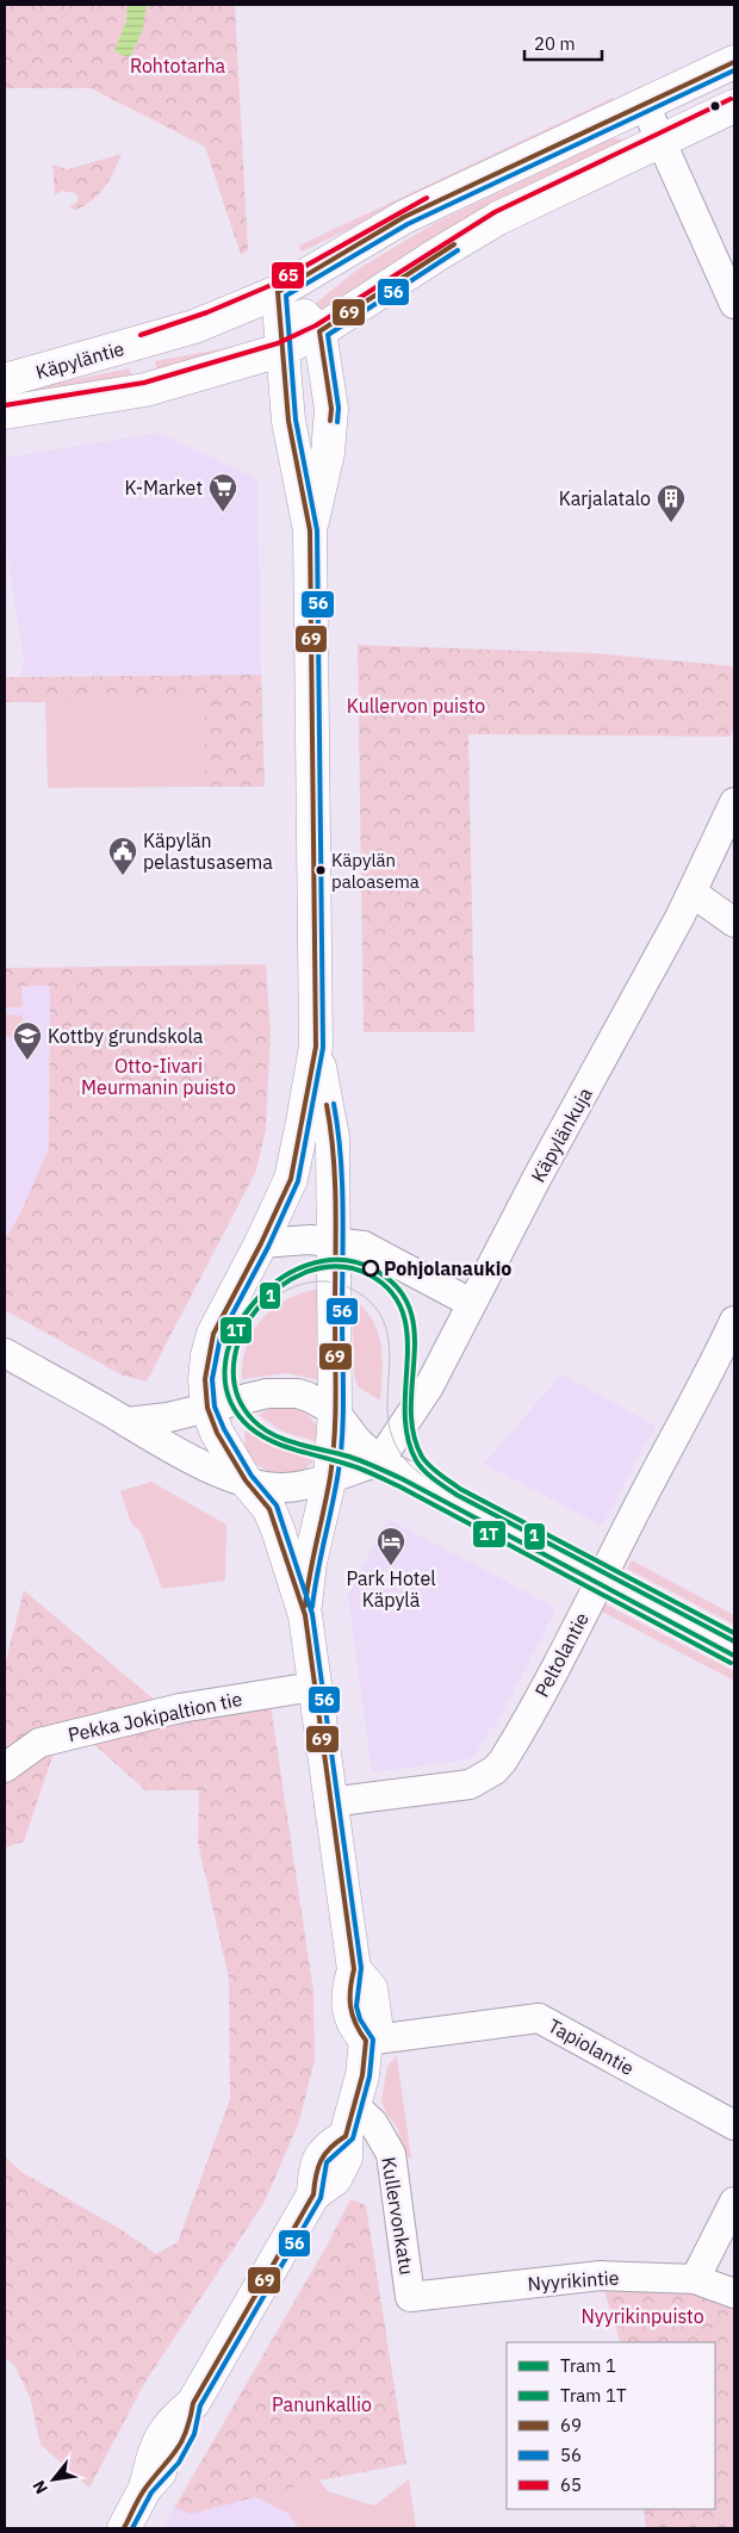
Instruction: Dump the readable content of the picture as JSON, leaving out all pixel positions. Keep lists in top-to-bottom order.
{
  "streets": {
    "main road": ["Käpyläntie"],
    "street": [
      "Käpylänkuja",
      "Peltolantie",
      "Pekka Jokipaltion tie",
      "Tapiolantie",
      "Kullervonkatu",
      "Nyyrikintie"
    ]
  },
  "crossings": [
    ["Kullervonkatu", "Nyyrikintie"]
  ],
  "parks": [
    "Rohtotarha",
    "Kullervon puisto",
    "Otto-Iivari Meurmanin puisto",
    "Nyyrikinpuisto",
    "Panunkallio"
  ],
  "places": {
    "supermarket": ["K-Market"],
    "building": ["Karjalatalo"],
    "other": ["Käpylän paloasema", "Pohjolanaukio"],
    "public building": ["Käpylän pelastusasema"],
    "school or university": ["Kottby grundskola"],
    "hotel": ["Park Hotel Käpylä"]
  },
  "lines": [
    "transit line 69",
    "transit line 56",
    "transit line 65",
    "tram line 1T",
    "tram line 1"
  ],
  "legend": [
    "Tram 1",
    "Tram 1T",
    "69",
    "56",
    "65"
  ],
  "scale_bar": "20 m",
  "north": "bottom left"
}
